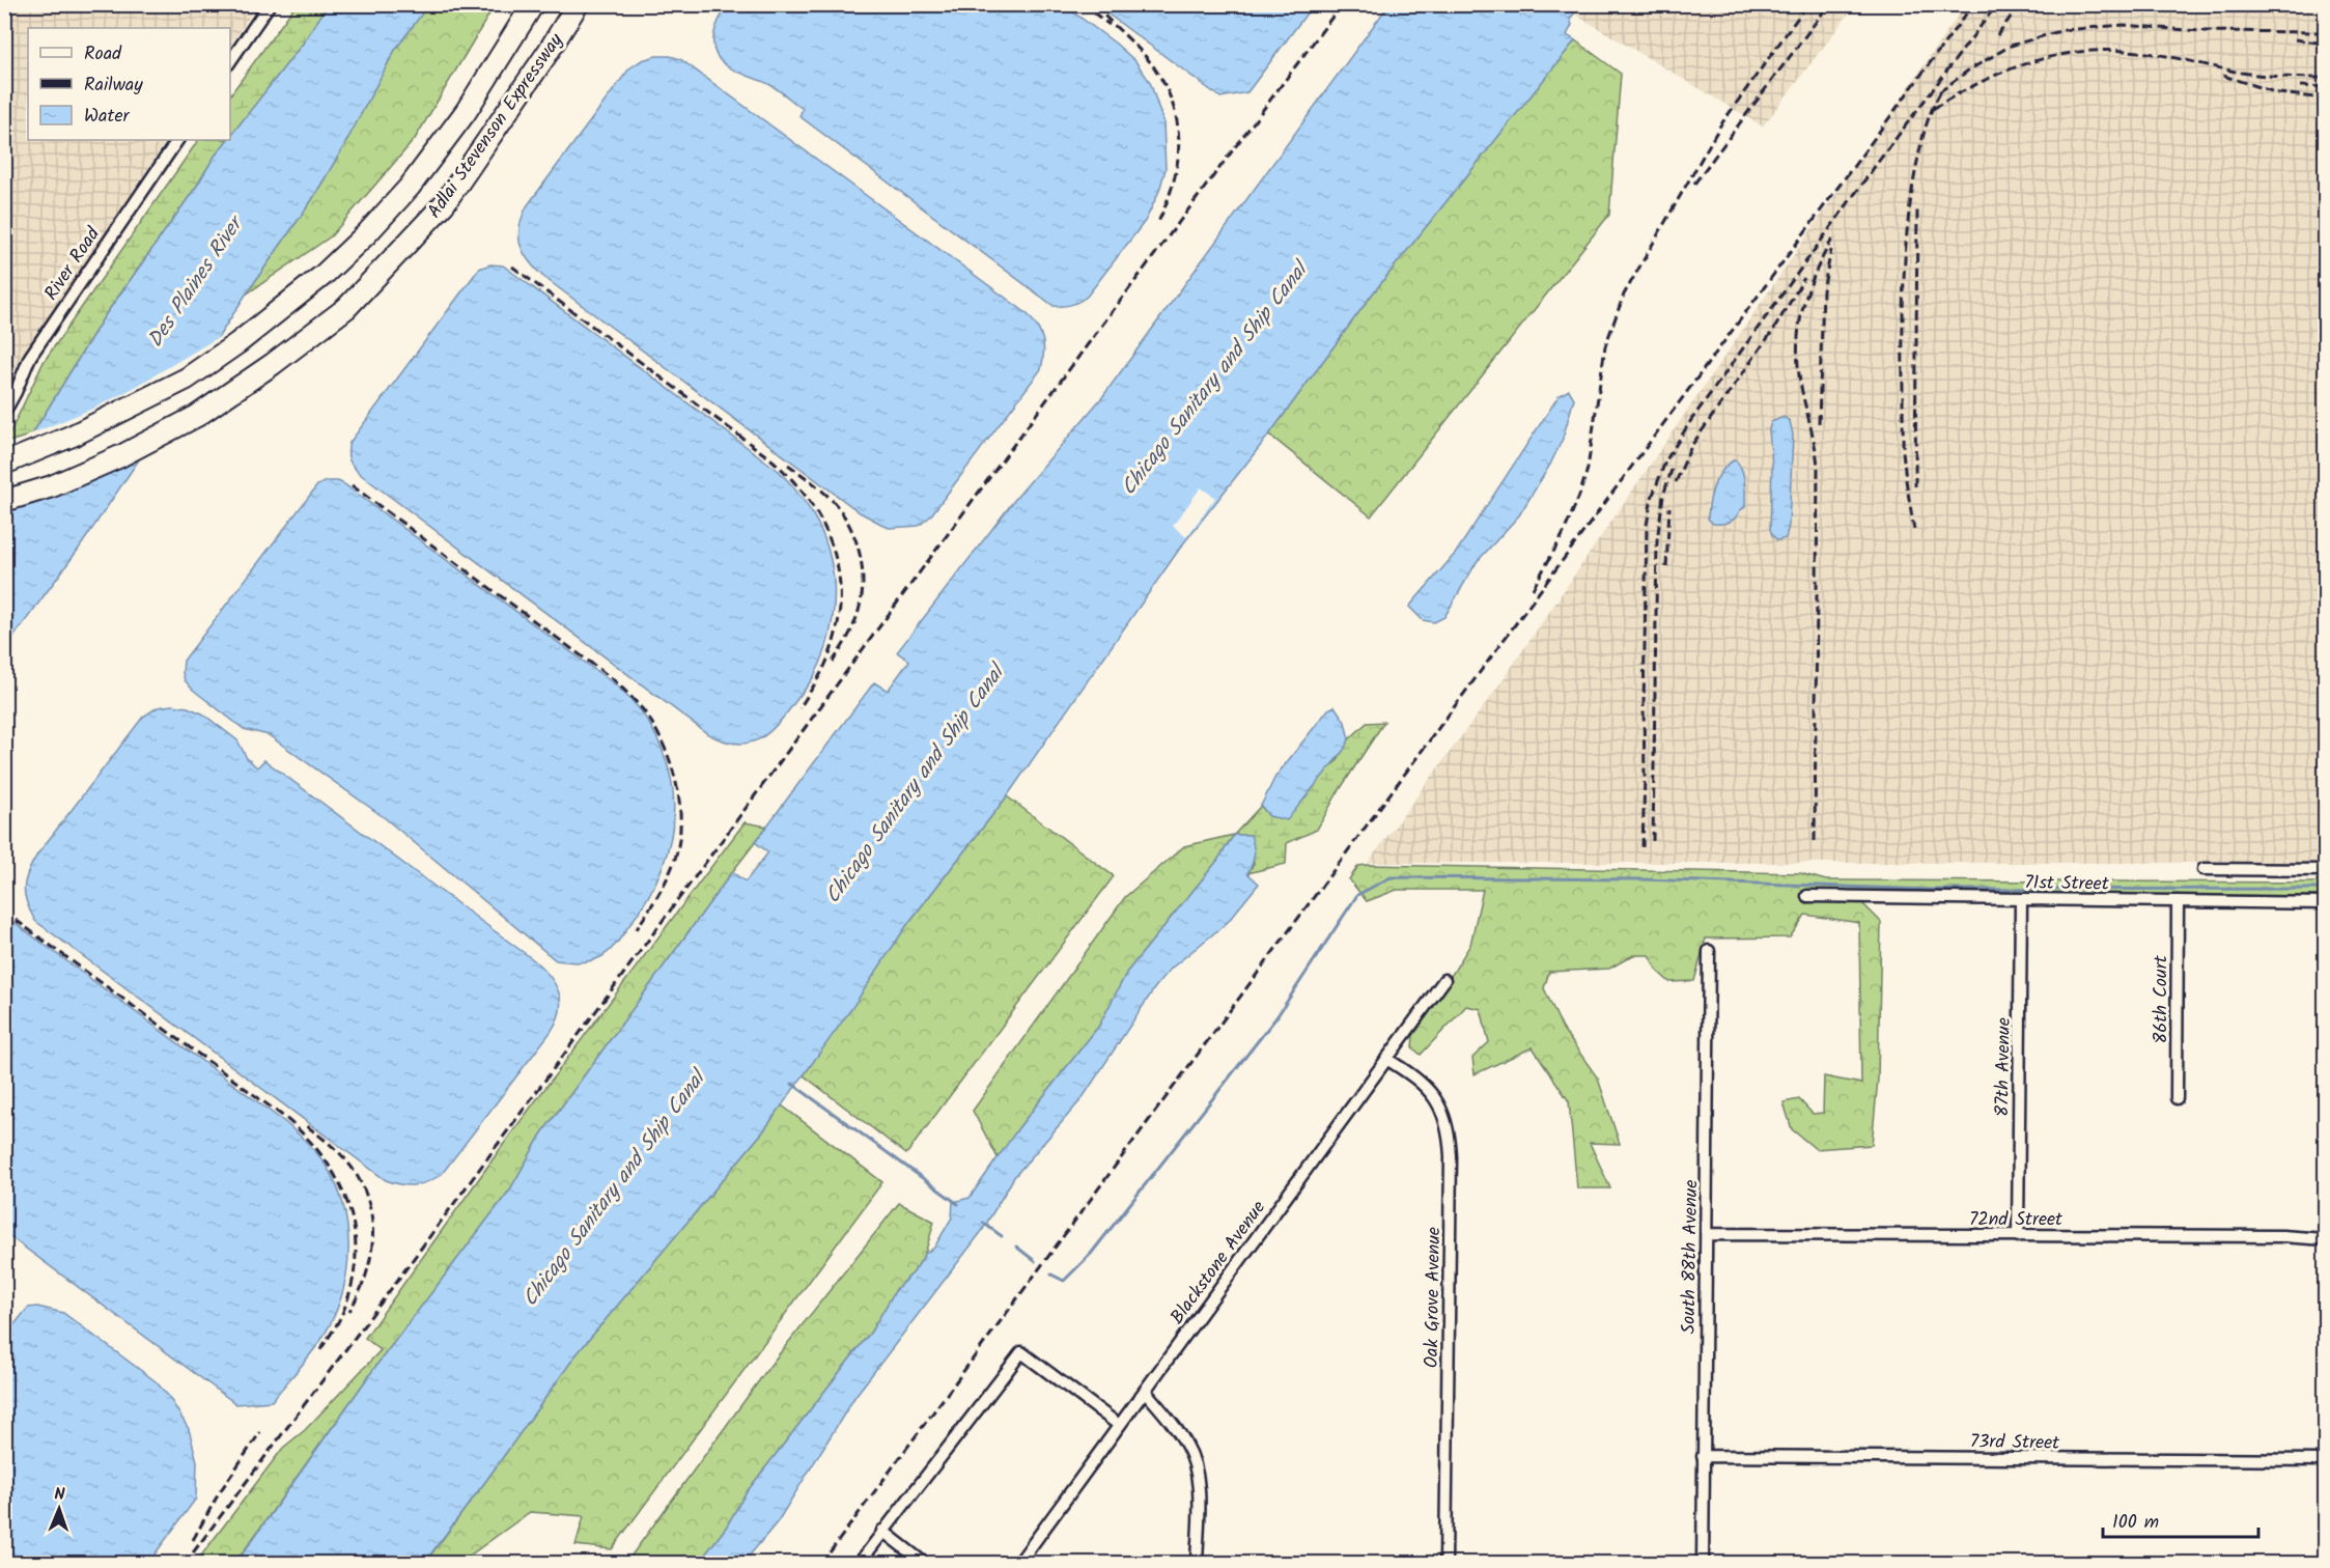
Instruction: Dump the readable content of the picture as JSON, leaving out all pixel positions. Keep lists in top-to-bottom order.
{
  "streets": {
    "highway": ["Adlai Stevenson Expressway"],
    "street": [
      "River Road",
      "71st Street",
      "86th Court",
      "87th Avenue",
      "72nd Street",
      "South 88th Avenue",
      "Blackstone Avenue",
      "Oak Grove Avenue",
      "73rd Street"
    ]
  },
  "crossings": [
    ["71st Street", "86th Court"],
    ["71st Street", "87th Avenue"],
    ["87th Avenue", "72nd Street"],
    ["72nd Street", "South 88th Avenue"],
    ["South 88th Avenue", "73rd Street"],
    ["Blackstone Avenue", "Oak Grove Avenue"]
  ],
  "water": ["Des Plaines River", "Chicago Sanitary and Ship Canal"],
  "legend": ["Road", "Railway", "Water"],
  "scale_bar": "100 m",
  "north": "top"
}
